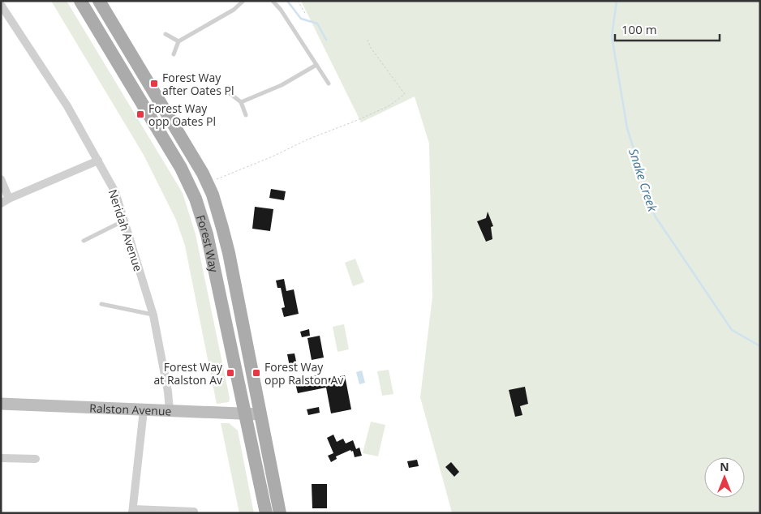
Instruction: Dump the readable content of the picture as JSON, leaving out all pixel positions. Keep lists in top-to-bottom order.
{
  "streets": {
    "main road": ["Forest Way"],
    "street": ["Neridah Avenue", "Ralston Avenue"]
  },
  "crossings": [
    ["Neridah Avenue", "Ralston Avenue"],
    ["Forest Way", "Ralston Avenue"]
  ],
  "water": ["Snake Creek"],
  "places": {
    "transit": [
      "Forest Way after Oates Pl",
      "Forest Way opp Oates Pl",
      "Forest Way at Ralston Av",
      "Forest Way opp Ralston Av"
    ]
  },
  "scale_bar": "100 m",
  "north": "top"
}
